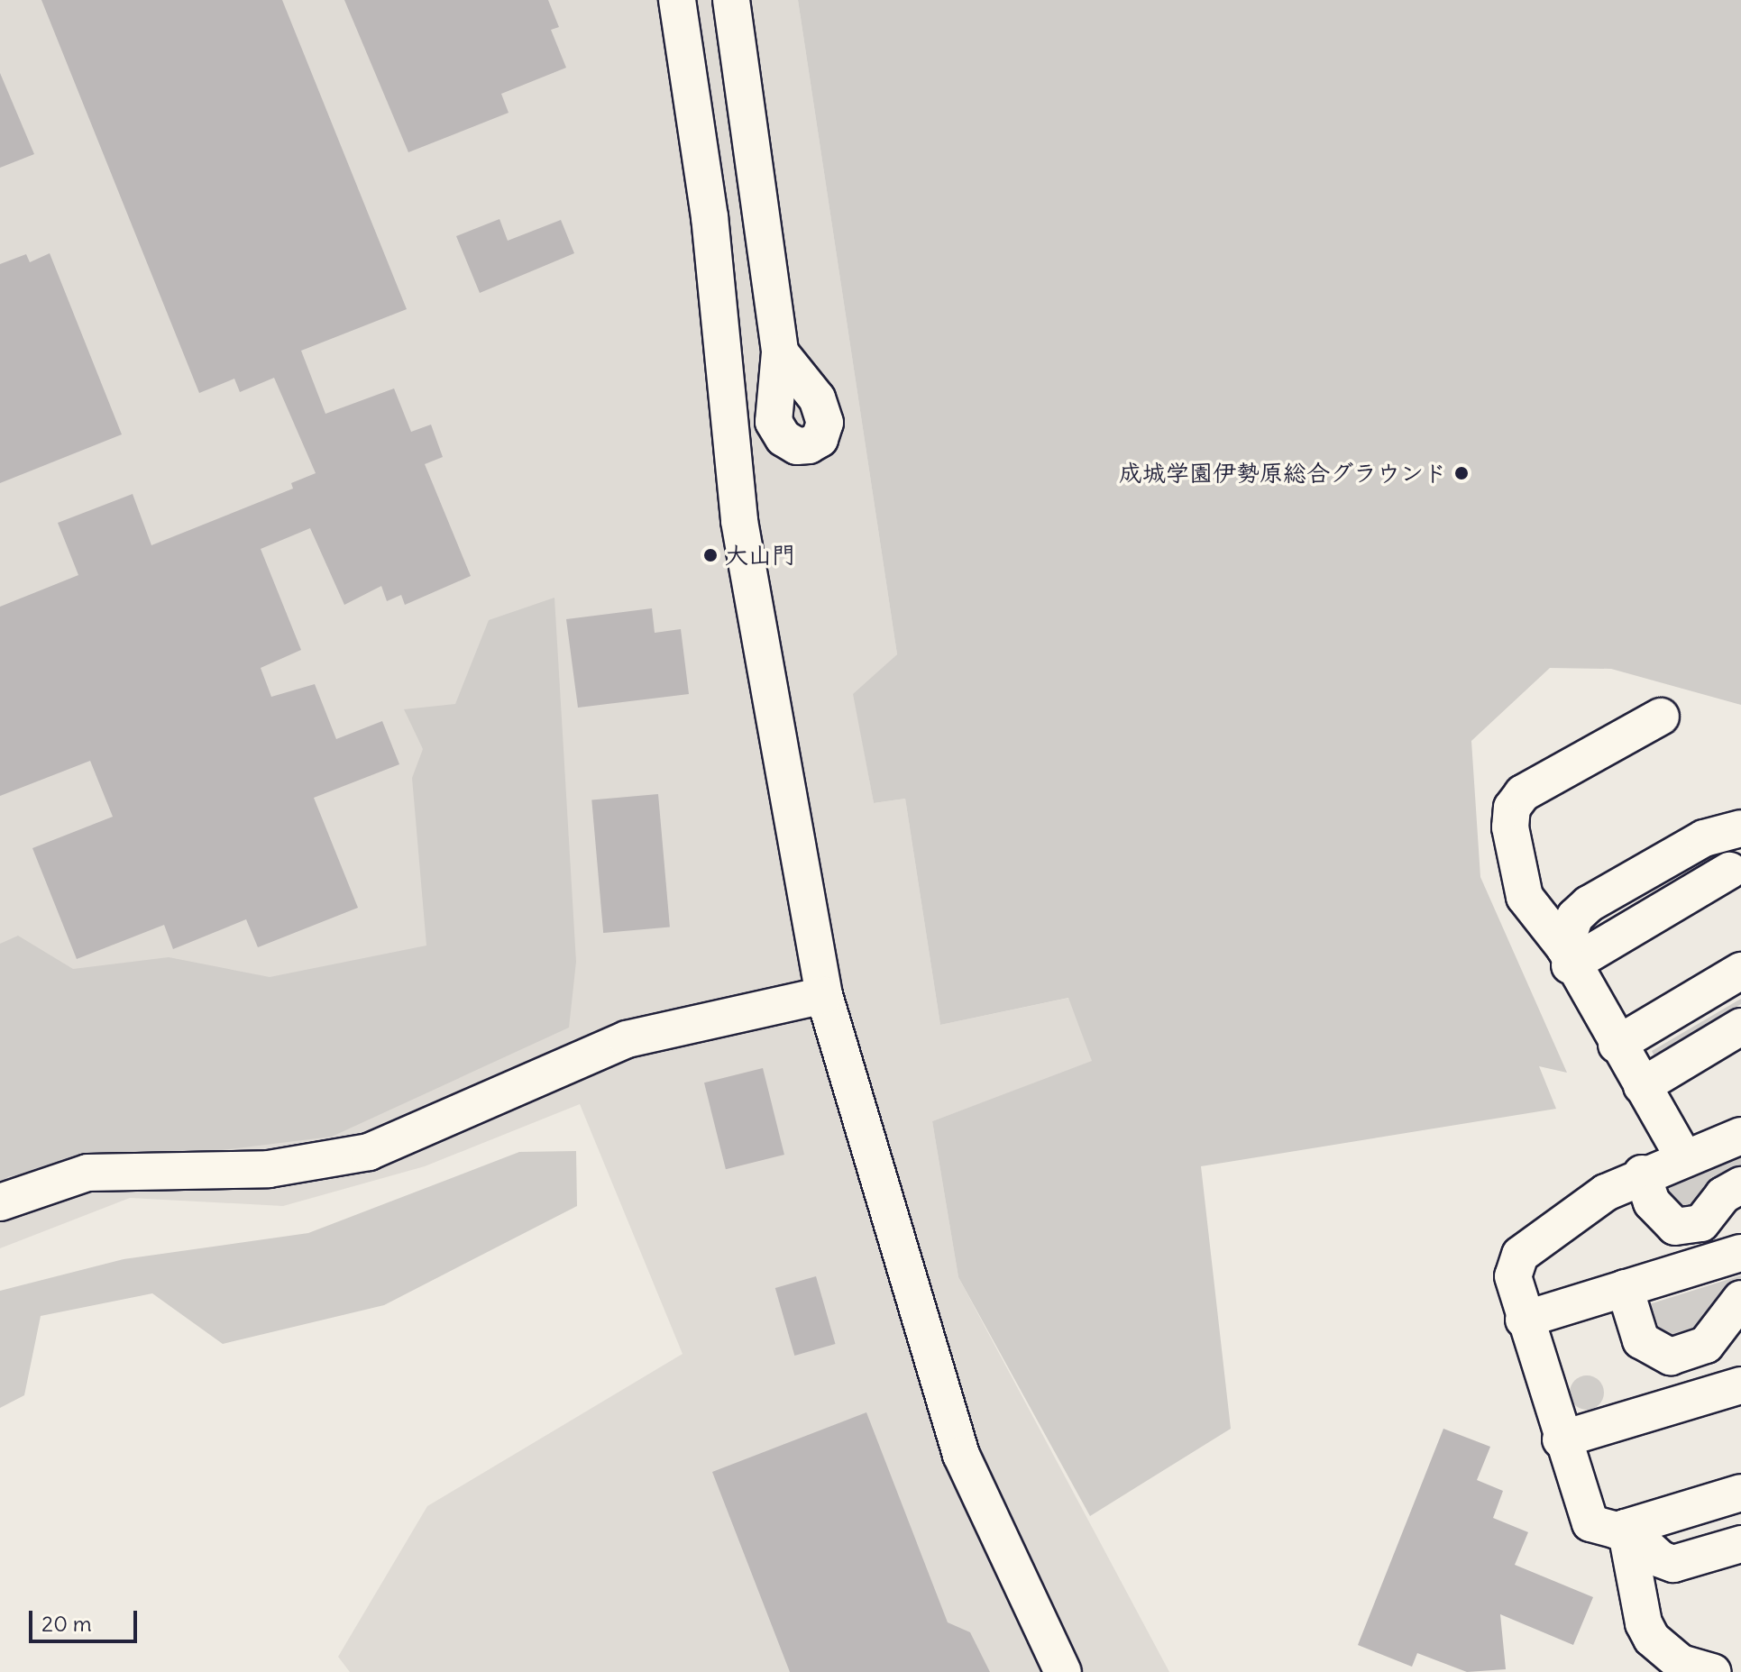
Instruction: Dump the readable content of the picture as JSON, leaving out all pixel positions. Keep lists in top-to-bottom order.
{
  "places": ["成城学園伊勢原総合グラウンド", "大山門"],
  "scale_bar": "20 m"
}
